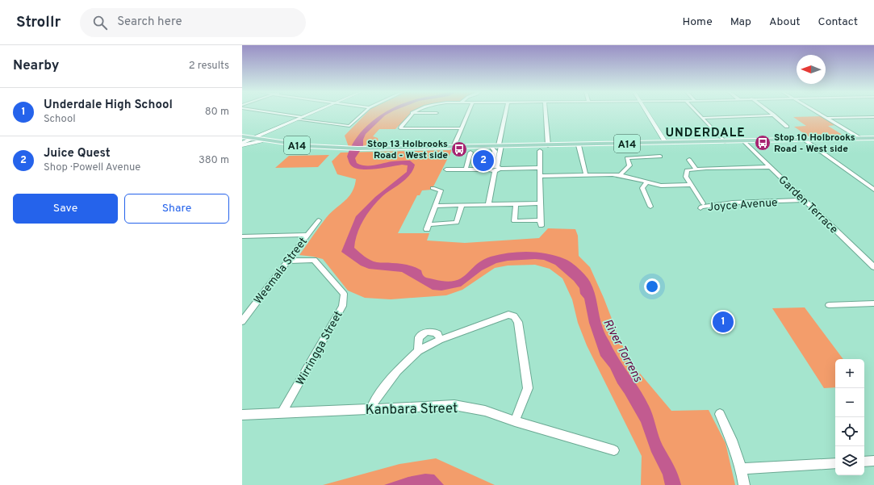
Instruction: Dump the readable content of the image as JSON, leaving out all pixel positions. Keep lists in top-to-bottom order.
{
  "streets": {
    "main road": ["A14"],
    "street": [
      "Joyce Avenue",
      "Garden Terrace",
      "Weemala Street",
      "Wirringga Street",
      "Kanbara Street"
    ]
  },
  "crossings": [
    ["A14", "Garden Terrace"],
    ["Joyce Avenue", "Garden Terrace"],
    ["Weemala Street", "Wirringga Street"],
    ["Wirringga Street", "Kanbara Street"]
  ],
  "districts": ["UNDERDALE"],
  "water": ["River Torrens"],
  "places": {
    "bus stop": ["Stop 10 Holbrooks Road - West side", "Stop 13 Holbrooks Road - West side"]
  },
  "north": "left",
  "page": {
    "header": "Strollr",
    "search": "Search here",
    "nav": [
      "Home",
      "Map",
      "About",
      "Contact"
    ],
    "heading": ["Nearby", "2 results"],
    "list": [
      {
        "mark": "1",
        "name": "Underdale High School",
        "note": "School",
        "value": "80 m"
      },
      {
        "mark": "2",
        "name": "Juice Quest",
        "note": "Shop · Powell Avenue",
        "value": "380 m"
      }
    ],
    "pins": ["2", "1"],
    "buttons": ["Save", "Share"],
    "map_buttons": ["+", "−"]
  }
}
